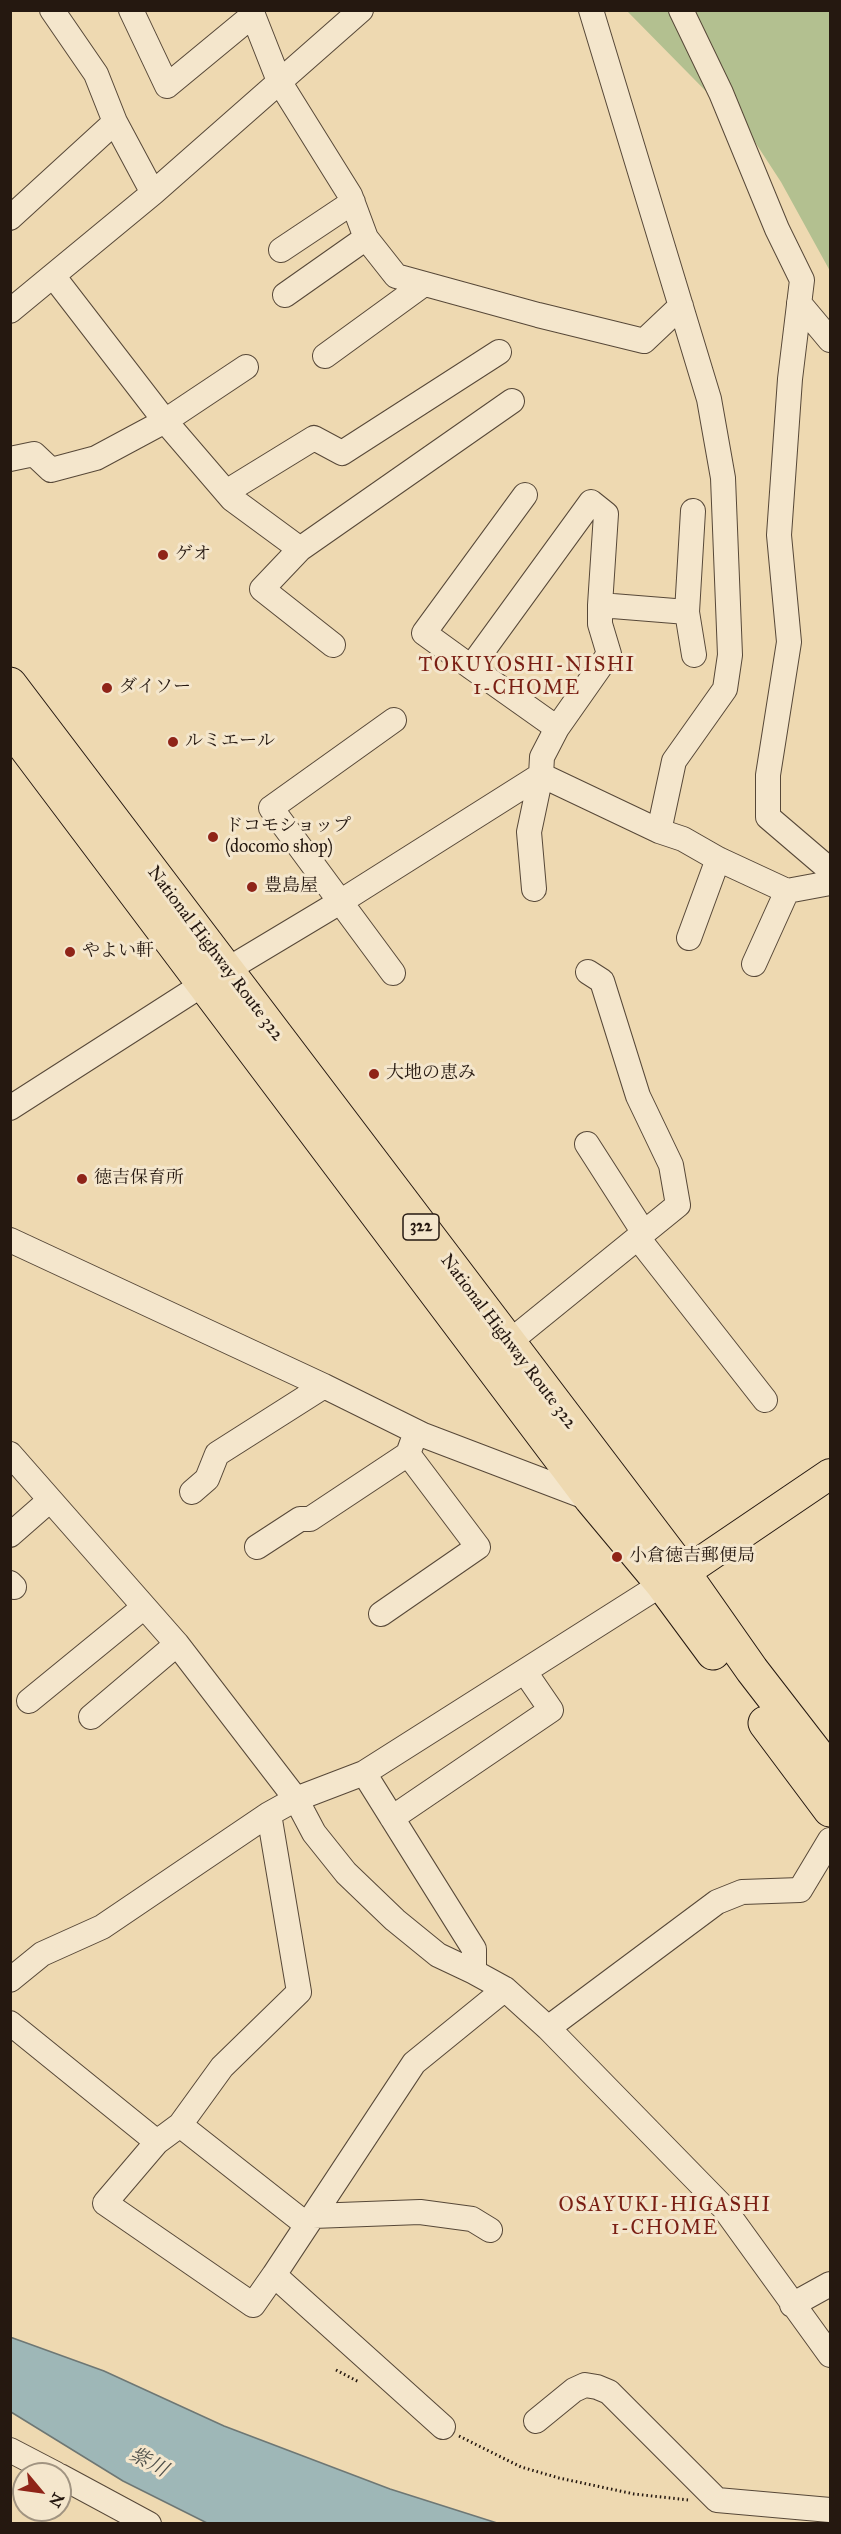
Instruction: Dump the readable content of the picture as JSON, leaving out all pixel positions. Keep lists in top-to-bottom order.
{
  "streets": {
    "highway": ["National Highway Route 322", "322"]
  },
  "districts": ["TOKUYOSHI-NISHI 1-CHOME", "OSAYUKI-HIGASHI 1-CHOME"],
  "water": ["紫川"],
  "places": [
    "ゲオ",
    "ダイソー",
    "ルミエール",
    "ドコモショップ (docomo shop)",
    "豊島屋",
    "やよい軒",
    "大地の恵み",
    "徳吉保育所",
    "小倉徳吉郵便局"
  ],
  "north": "bottom right"
}
